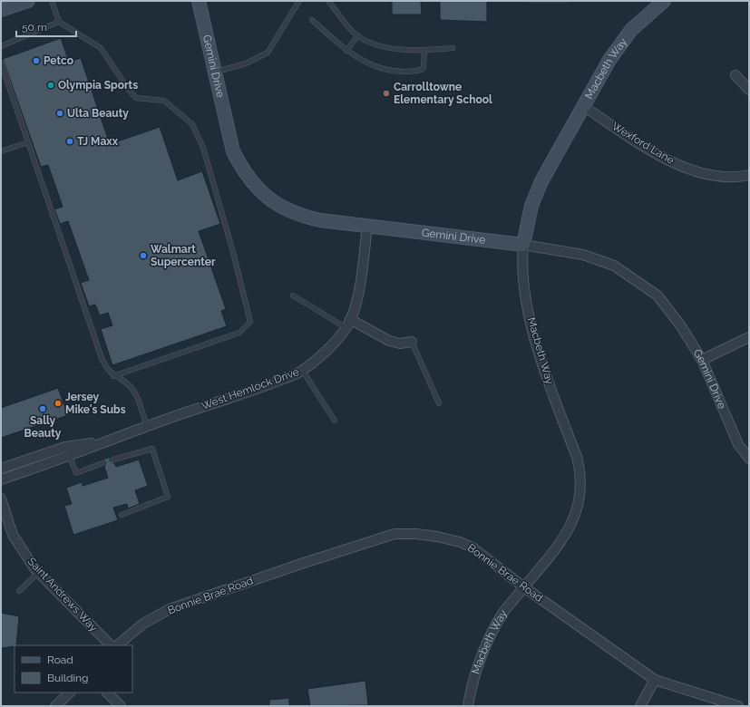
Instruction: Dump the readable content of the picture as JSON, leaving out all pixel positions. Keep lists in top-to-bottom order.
{
  "streets": {
    "street": [
      "Gemini Drive",
      "Macbeth Way",
      "Wexford Lane",
      "West Hemlock Drive",
      "Bonnie Brae Road",
      "Saint Andrews Way"
    ]
  },
  "crossings": [
    ["Gemini Drive", "Macbeth Way"],
    ["Gemini Drive", "West Hemlock Drive"],
    ["Macbeth Way", "Wexford Lane"],
    ["Macbeth Way", "Bonnie Brae Road"]
  ],
  "places": [
    "Petco",
    "Olympia Sports",
    "Carrolltowne Elementary School",
    "Ulta Beauty",
    "TJ Maxx",
    "Walmart Supercenter",
    "Jersey Mike's Subs",
    "Sally Beauty"
  ],
  "legend": ["Road", "Building"],
  "scale_bar": "50 m"
}
